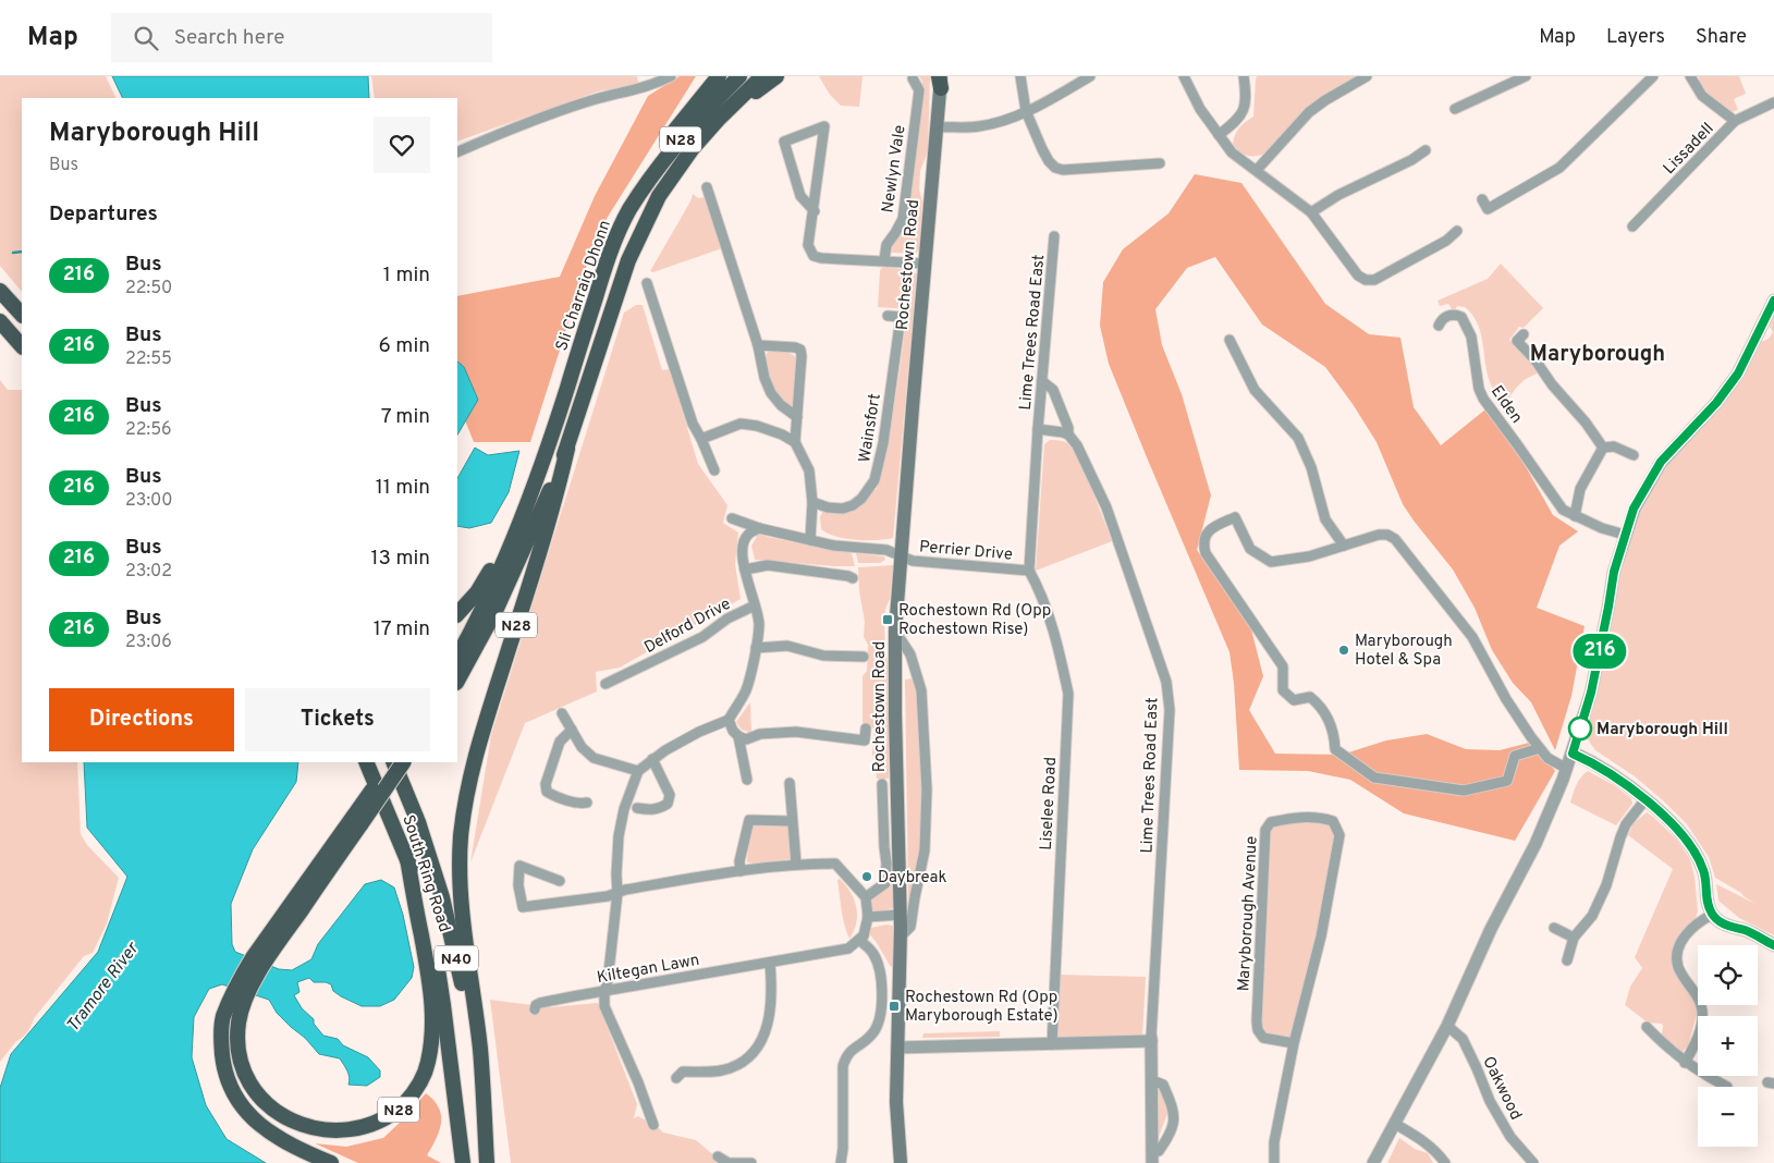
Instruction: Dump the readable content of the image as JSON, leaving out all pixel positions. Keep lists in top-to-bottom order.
{
  "streets": {
    "highway": [
      "N28",
      "Sli Charraig Dhonn",
      "South Ring Road",
      "N40"
    ],
    "main road": ["Rochestown Road"],
    "street": [
      "Lissadell",
      "Newlyn Vale",
      "Lime Trees Road East",
      "Elden",
      "Wainsfort",
      "Perrier Drive",
      "Delford Drive",
      "Liselee Road",
      "Maryborough Avenue",
      "Kiltegan Lawn",
      "Oakwood"
    ]
  },
  "crossings": [
    ["N28", "Sli Charraig Dhonn"],
    ["N28", "South Ring Road"],
    ["Rochestown Road", "Perrier Drive"],
    ["Lime Trees Road East", "Perrier Drive"],
    ["Lime Trees Road East", "Liselee Road"],
    ["Perrier Drive", "Delford Drive"],
    ["Perrier Drive", "Liselee Road"]
  ],
  "districts": ["Maryborough"],
  "water": ["Tramore River"],
  "places": {
    "transit": ["Rochestown Rd (Opp Rochestown Rise)", "Rochestown Rd (Opp Maryborough Estate)"],
    "other": ["Maryborough Hotel & Spa", "Maryborough Hill", "Daybreak"]
  },
  "lines": ["bus line 216"],
  "page": {
    "header": "Map",
    "search": "Search here",
    "nav": ["Map", "Layers", "Share"],
    "on_map": "216",
    "heading": [
      ["Maryborough Hill", "Bus"],
      "Departures"
    ],
    "list": [
      {
        "mark": "216",
        "name": "Bus",
        "note": "22:50",
        "value": "1 min"
      },
      {
        "mark": "216",
        "name": "Bus",
        "note": "22:55",
        "value": "6 min"
      },
      {
        "mark": "216",
        "name": "Bus",
        "note": "22:56",
        "value": "7 min"
      },
      {
        "mark": "216",
        "name": "Bus",
        "note": "23:00",
        "value": "11 min"
      },
      {
        "mark": "216",
        "name": "Bus",
        "note": "23:02",
        "value": "13 min"
      },
      {
        "mark": "216",
        "name": "Bus",
        "note": "23:06",
        "value": "17 min"
      }
    ],
    "buttons": ["Directions", "Tickets"],
    "map_buttons": ["+", "−"]
  }
}
